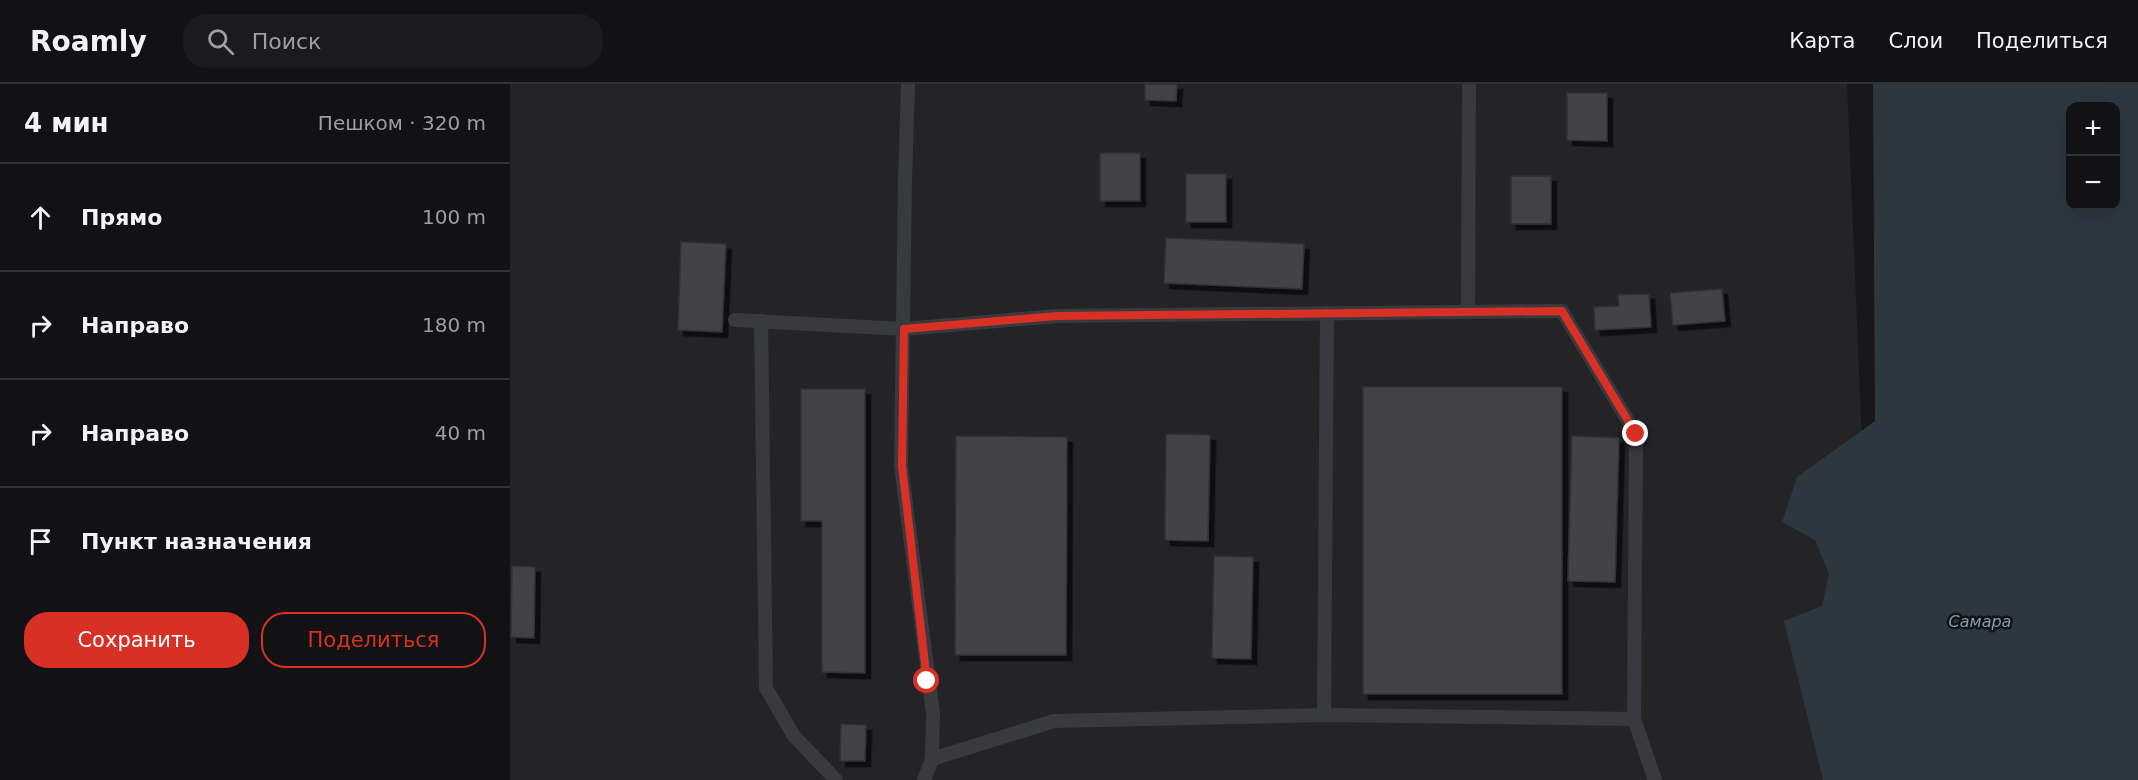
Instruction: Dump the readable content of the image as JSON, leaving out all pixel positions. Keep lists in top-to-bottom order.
{
  "water": ["Самара"],
  "page": {
    "header": "Roamly",
    "search": "Поиск",
    "nav": ["Карта", "Слои", "Поделиться"],
    "heading": ["4 мин", "Пешком · 320 m"],
    "map_buttons": ["+", "−"],
    "list": [
      ["Прямо", "100 m"],
      ["Направо", "180 m"],
      ["Направо", "40 m"],
      "Пункт назначения"
    ],
    "buttons": ["Сохранить", "Поделиться"]
  }
}
